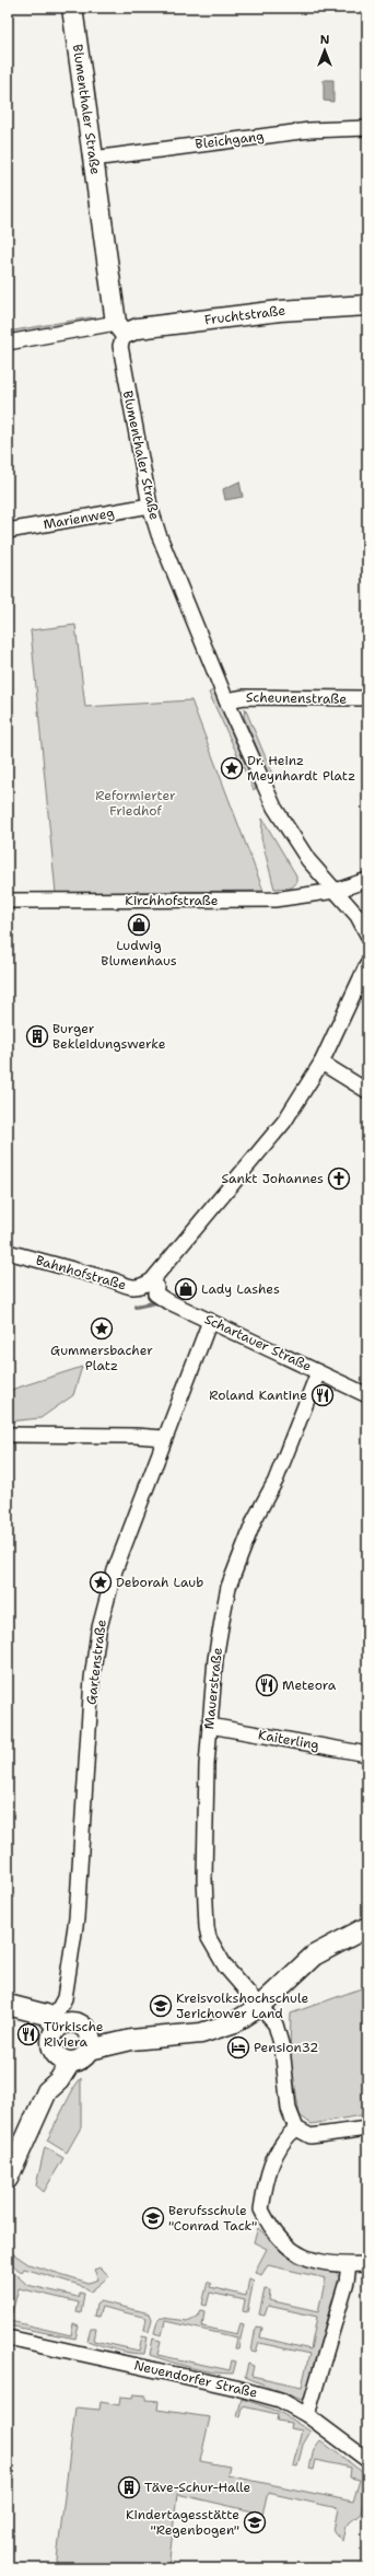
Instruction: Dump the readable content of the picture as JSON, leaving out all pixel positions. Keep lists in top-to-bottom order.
{
  "streets": {
    "street": [
      "Blumenthaler Straße",
      "Bleichgang",
      "Fruchtstraße",
      "Marienweg",
      "Scheunenstraße",
      "Kirchhofstraße",
      "Bahnhofstraße",
      "Schartauer Straße",
      "Gartenstraße",
      "Mauerstraße",
      "Kaiterling",
      "Neuendorfer Straße"
    ]
  },
  "crossings": [
    ["Blumenthaler Straße", "Bleichgang"],
    ["Blumenthaler Straße", "Fruchtstraße"],
    ["Blumenthaler Straße", "Marienweg"],
    ["Blumenthaler Straße", "Scheunenstraße"],
    ["Blumenthaler Straße", "Kirchhofstraße"],
    ["Bahnhofstraße", "Schartauer Straße"],
    ["Schartauer Straße", "Gartenstraße"],
    ["Schartauer Straße", "Mauerstraße"],
    ["Mauerstraße", "Kaiterling"]
  ],
  "parks": ["Reformierter Friedhof"],
  "places": {
    "place": ["Dr. Heinz Meynhardt Platz", "Gummersbacher Platz", "Deborah Laub"],
    "shop": ["Ludwig Blumenhaus", "Lady Lashes"],
    "building": ["Burger Bekleidungswerke", "Täve-Schur-Halle"],
    "church": ["Sankt Johannes"],
    "restaurant": ["Roland Kantine", "Meteora", "Türkische Riviera"],
    "school or university": ["Kreisvolkshochschule Jerichower Land", "Berufsschule \"Conrad Tack\"", "Kindertagesstätte \"Regenbogen\""],
    "hotel": ["Pension32"]
  },
  "north": "top"
}
